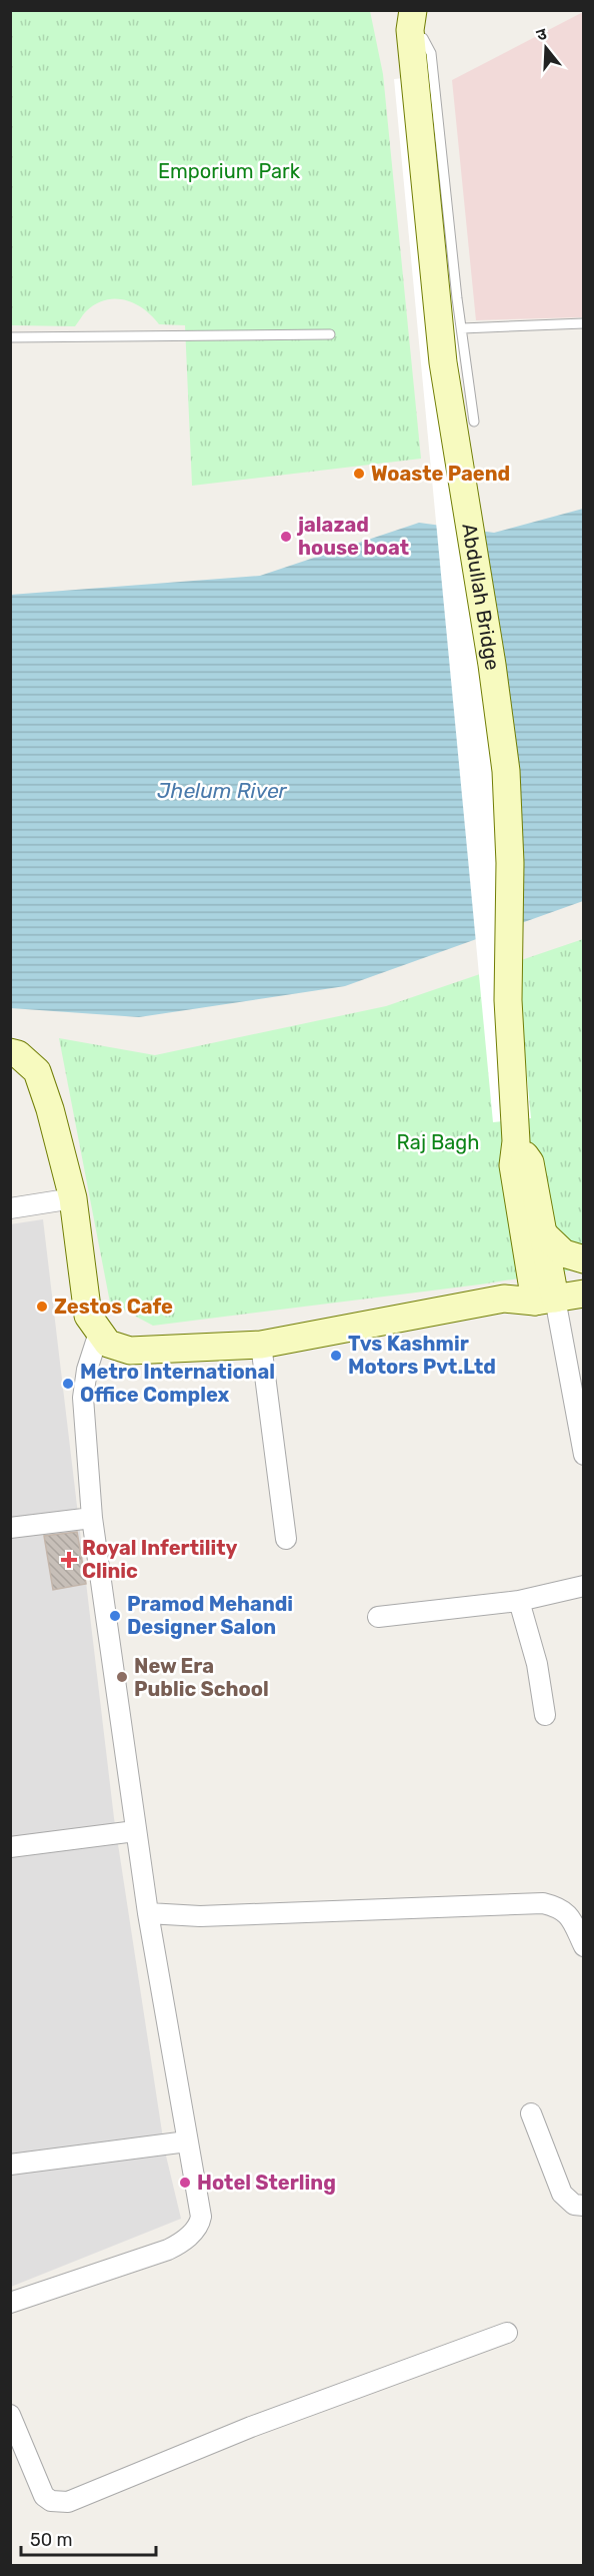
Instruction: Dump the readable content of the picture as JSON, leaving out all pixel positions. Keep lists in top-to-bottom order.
{
  "streets": {
    "main road": ["Abdullah Bridge"]
  },
  "water": ["Jhelum River"],
  "parks": ["Emporium Park", "Raj Bagh"],
  "places": {
    "other": [
      "Woaste Paend",
      "jalazad house boat",
      "Zestos Cafe",
      "Tvs Kashmir Motors Pvt.Ltd",
      "Metro International Office Complex",
      "Pramod Mehandi Designer Salon",
      "New Era Public School",
      "Hotel Sterling"
    ],
    "health": ["Royal Infertility Clinic"]
  },
  "scale_bar": "50 m",
  "north": "top"
}
